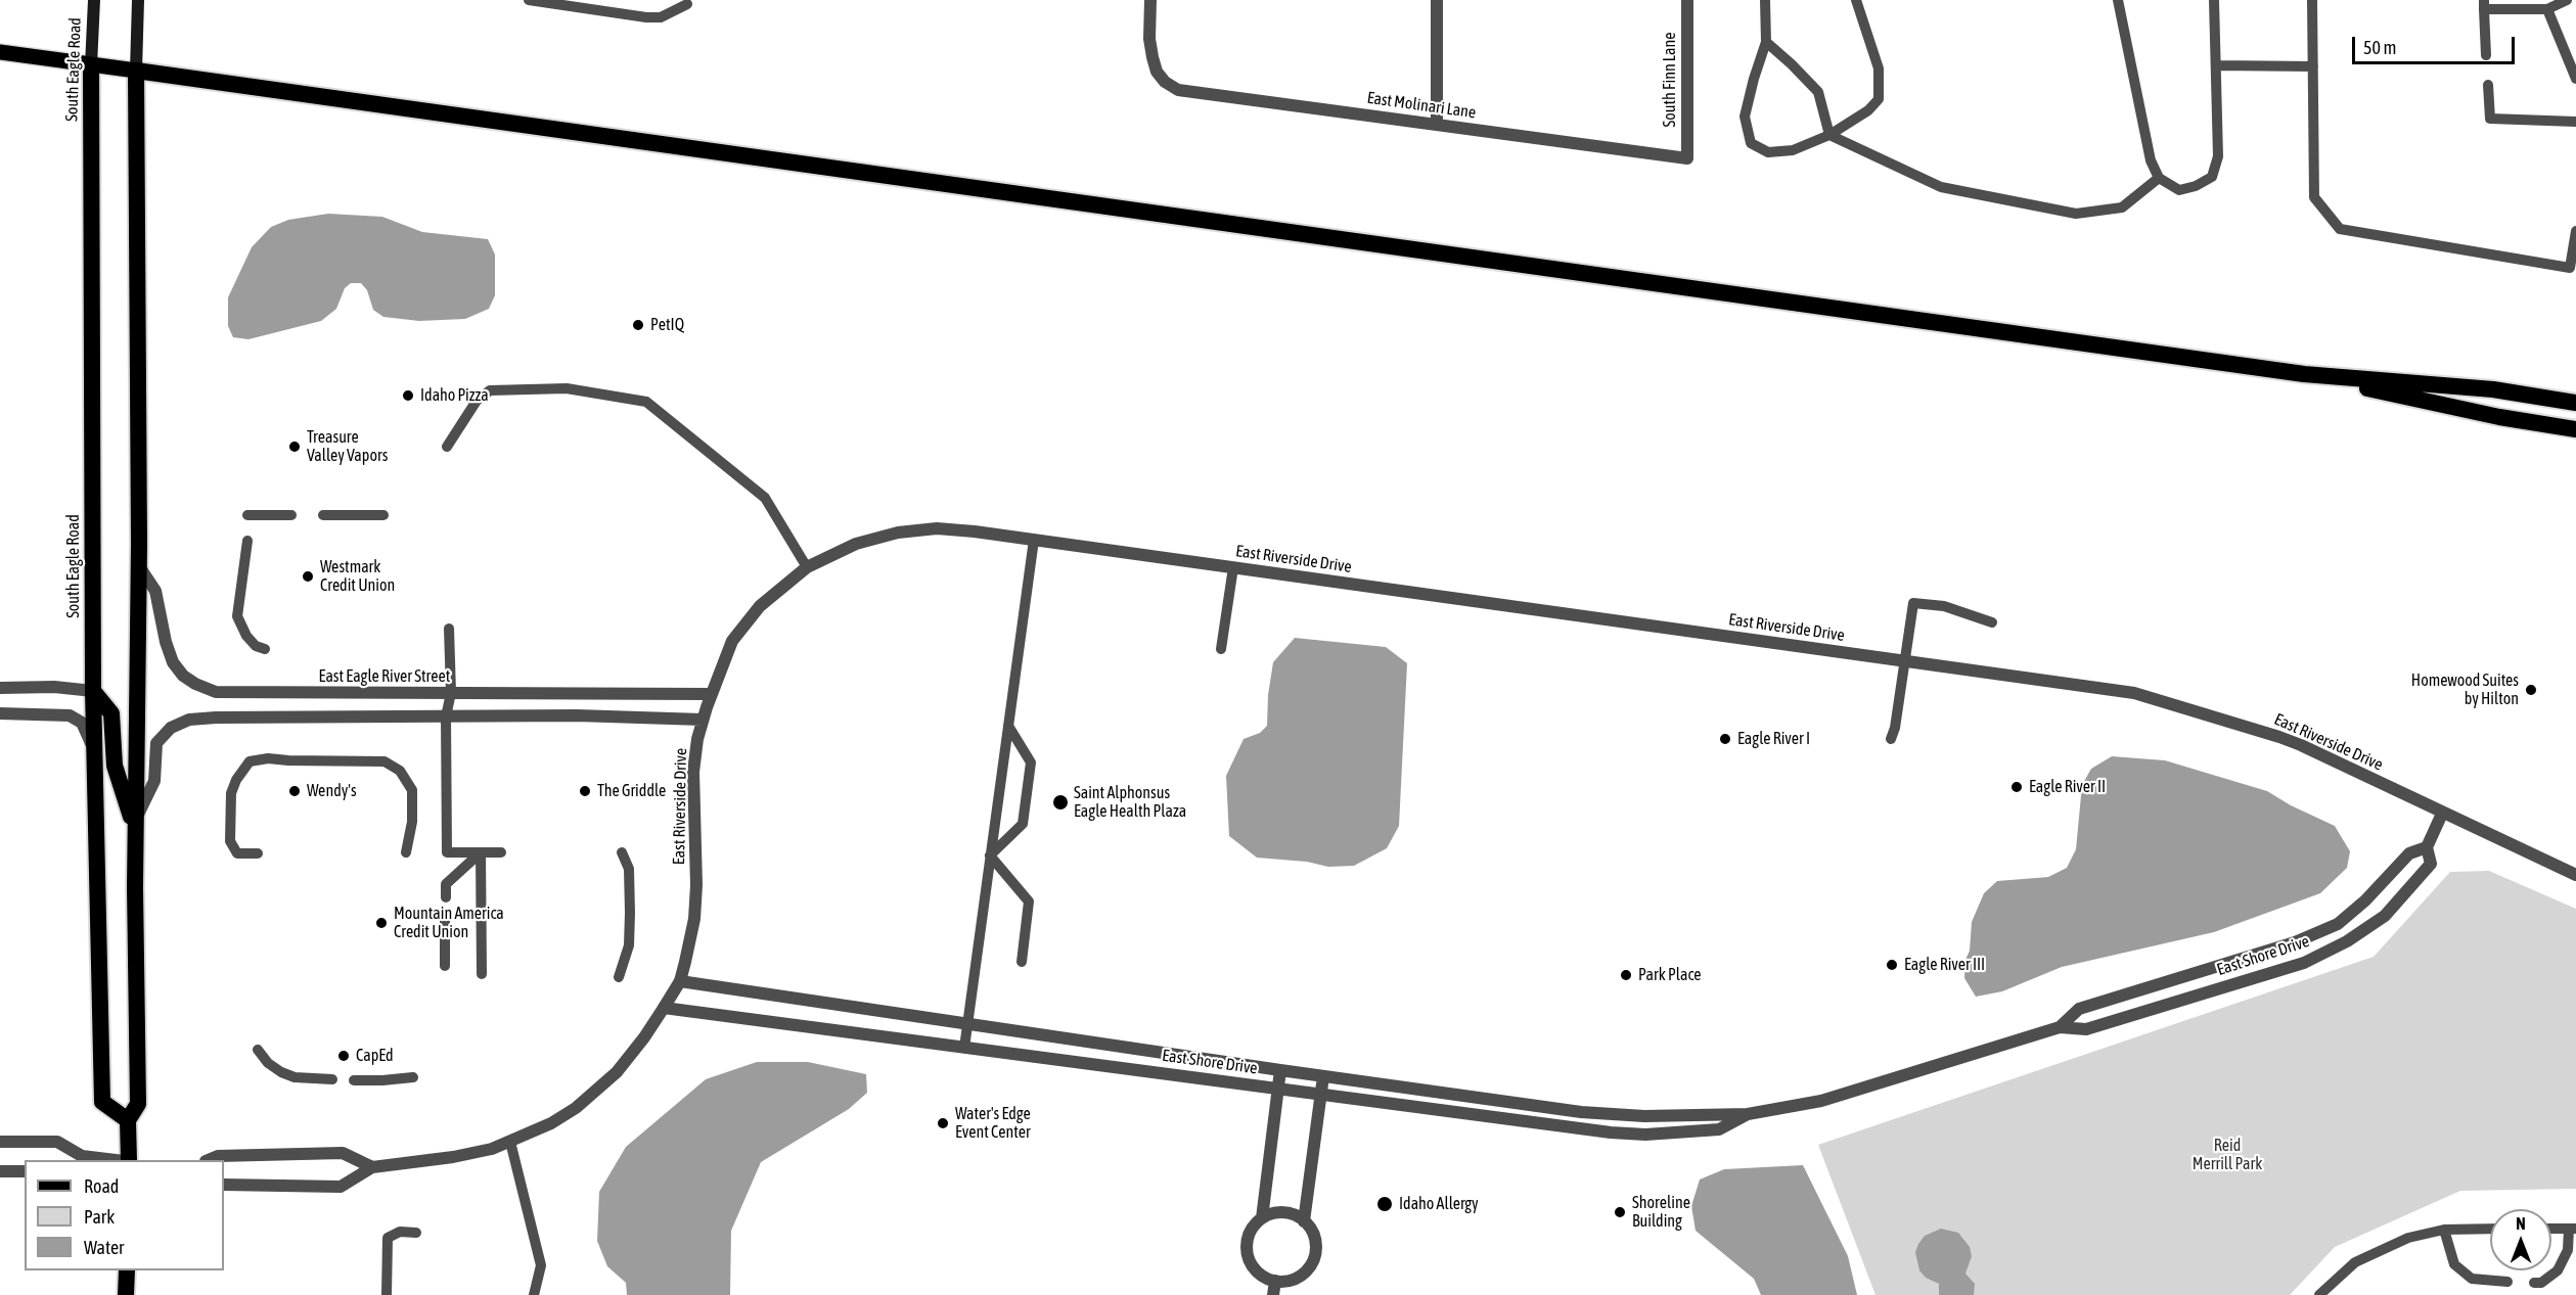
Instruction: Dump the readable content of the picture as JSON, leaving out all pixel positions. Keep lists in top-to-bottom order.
{
  "streets": {
    "highway": ["South Eagle Road"],
    "street": [
      "South Finn Lane",
      "East Molinari Lane",
      "East Riverside Drive",
      "East Eagle River Street",
      "East Shore Drive"
    ]
  },
  "crossings": [
    ["South Finn Lane", "East Molinari Lane"],
    ["East Riverside Drive", "East Eagle River Street"],
    ["East Riverside Drive", "East Shore Drive"]
  ],
  "parks": ["Reid Merrill Park"],
  "places": [
    "PetIQ",
    "Idaho Pizza",
    "Treasure Valley Vapors",
    "Westmark Credit Union",
    "Homewood Suites by Hilton",
    "Eagle River I",
    "Eagle River II",
    "Wendy's",
    "The Griddle",
    "Saint Alphonsus Eagle Health Plaza",
    "Mountain America Credit Union",
    "Eagle River III",
    "Park Place",
    "CapEd",
    "Water's Edge Event Center",
    "Idaho Allergy",
    "Shoreline Building"
  ],
  "legend": ["Road", "Park", "Water"],
  "scale_bar": "50 m",
  "north": "top"
}
